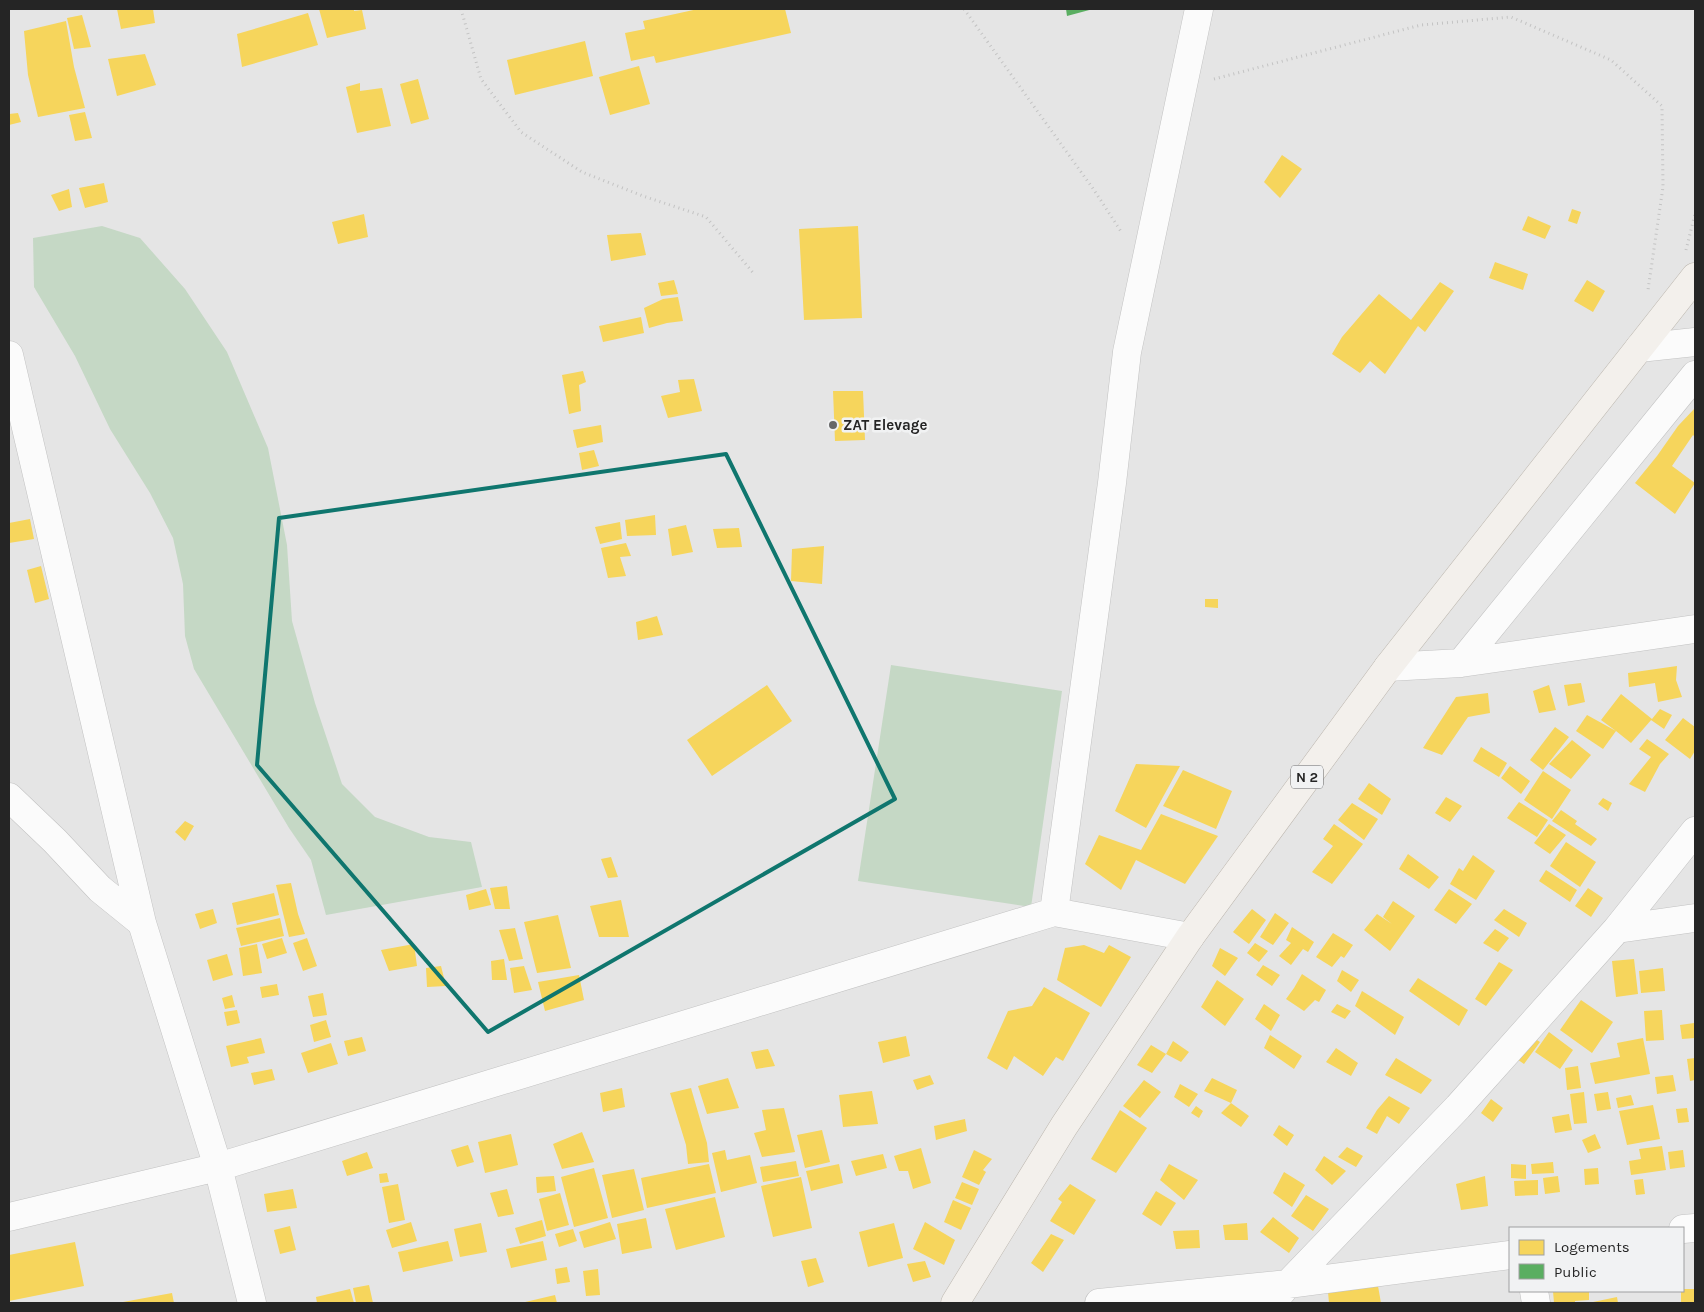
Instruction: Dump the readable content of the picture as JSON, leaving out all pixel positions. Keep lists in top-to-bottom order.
{
  "streets": {
    "main road": ["N 2"]
  },
  "places": ["ZAT Elevage"],
  "legend": ["Logements", "Public"]
}
